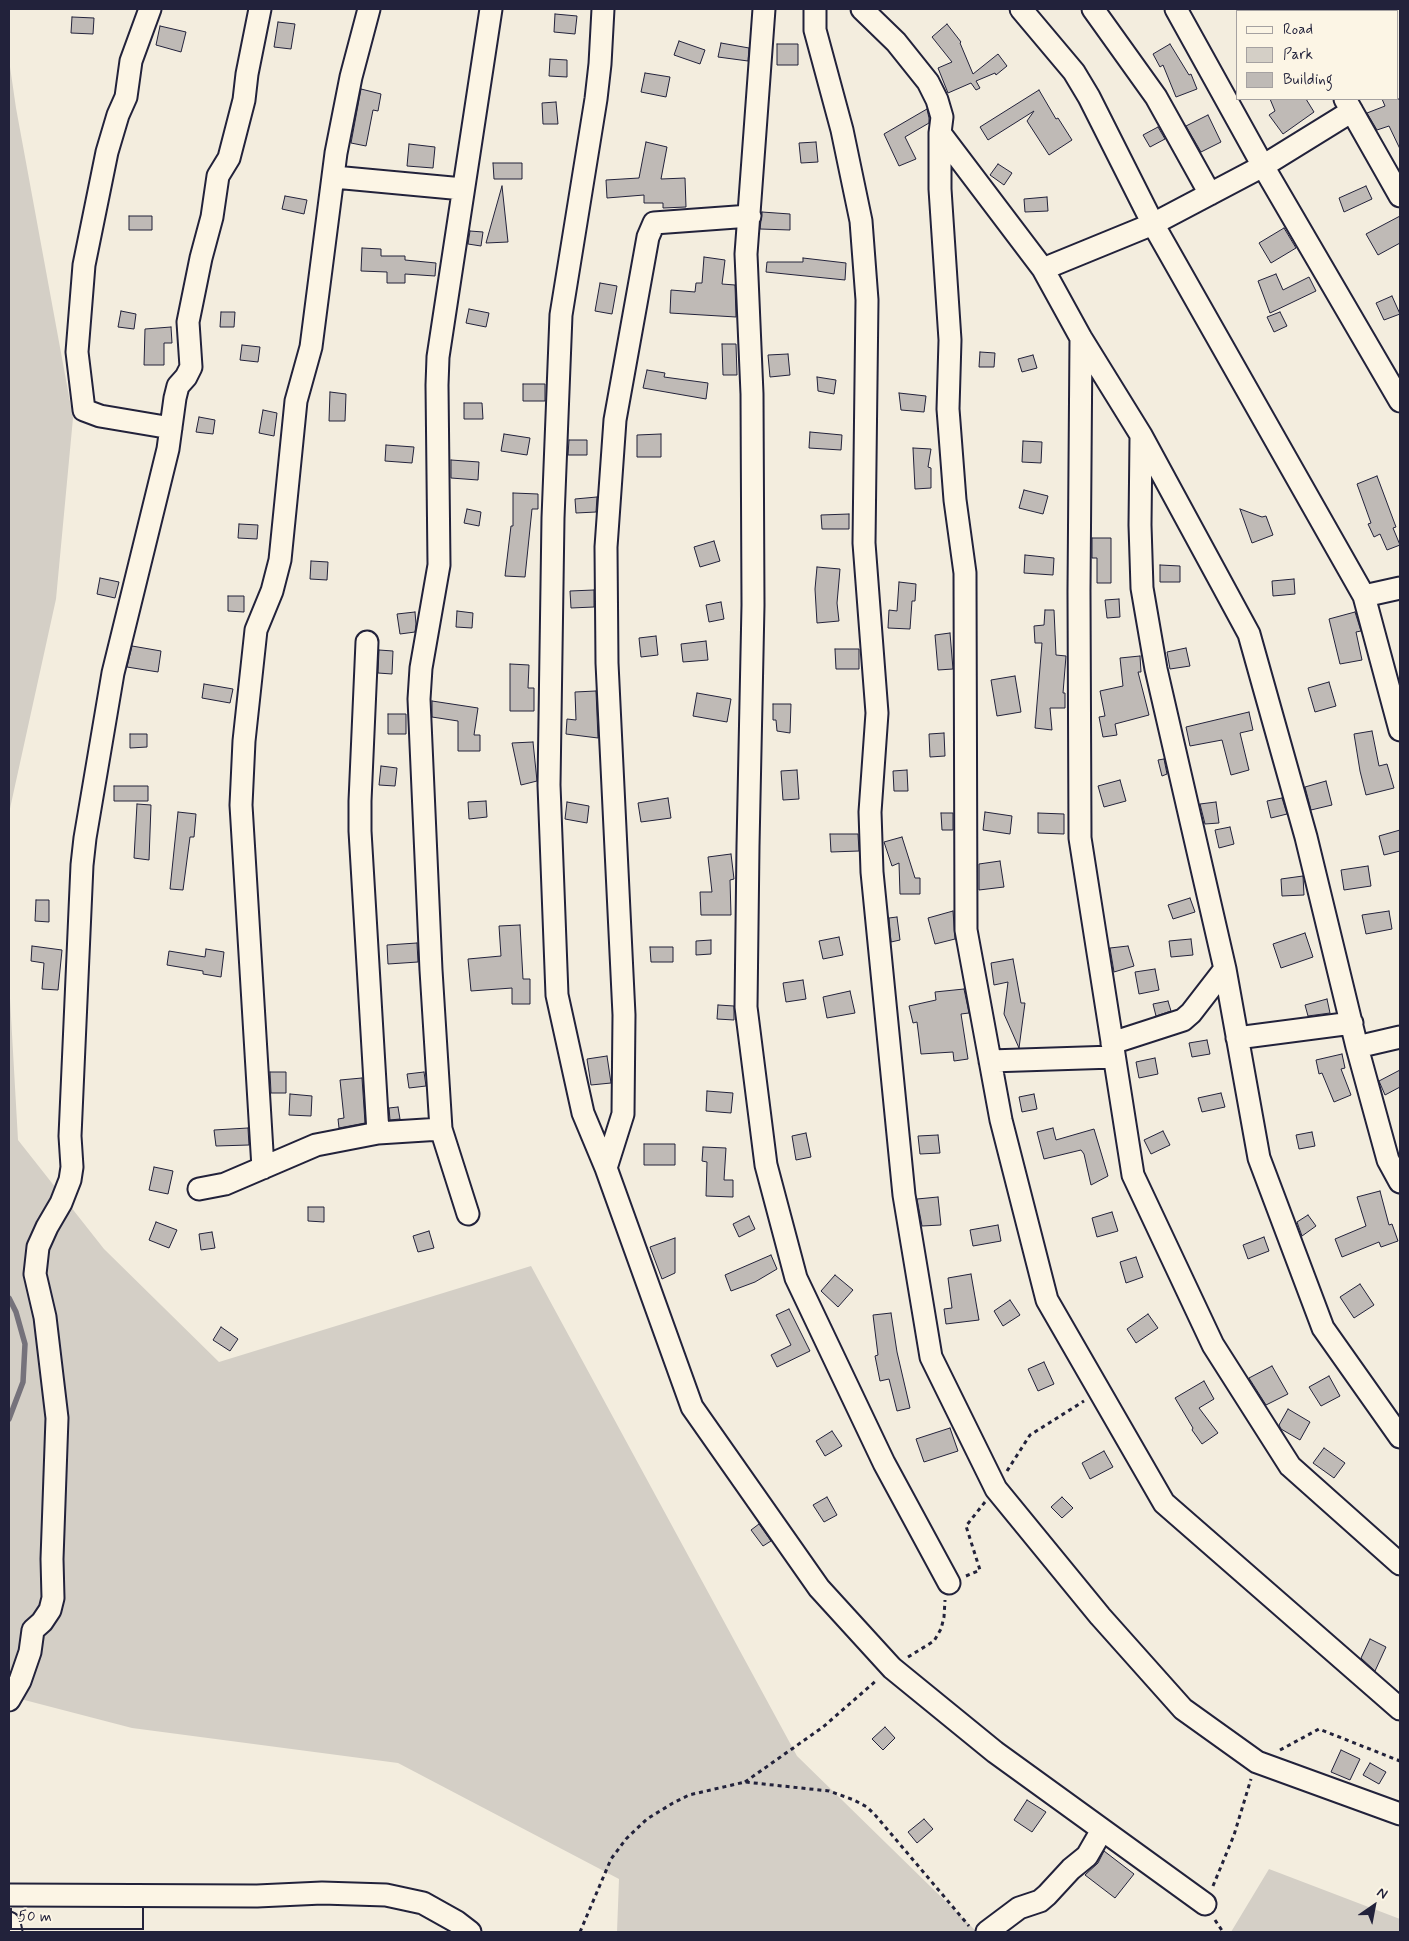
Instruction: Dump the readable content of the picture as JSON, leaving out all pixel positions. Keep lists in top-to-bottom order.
{
  "legend": ["Road", "Park", "Building"],
  "scale_bar": "50 m",
  "north": "top right"
}
